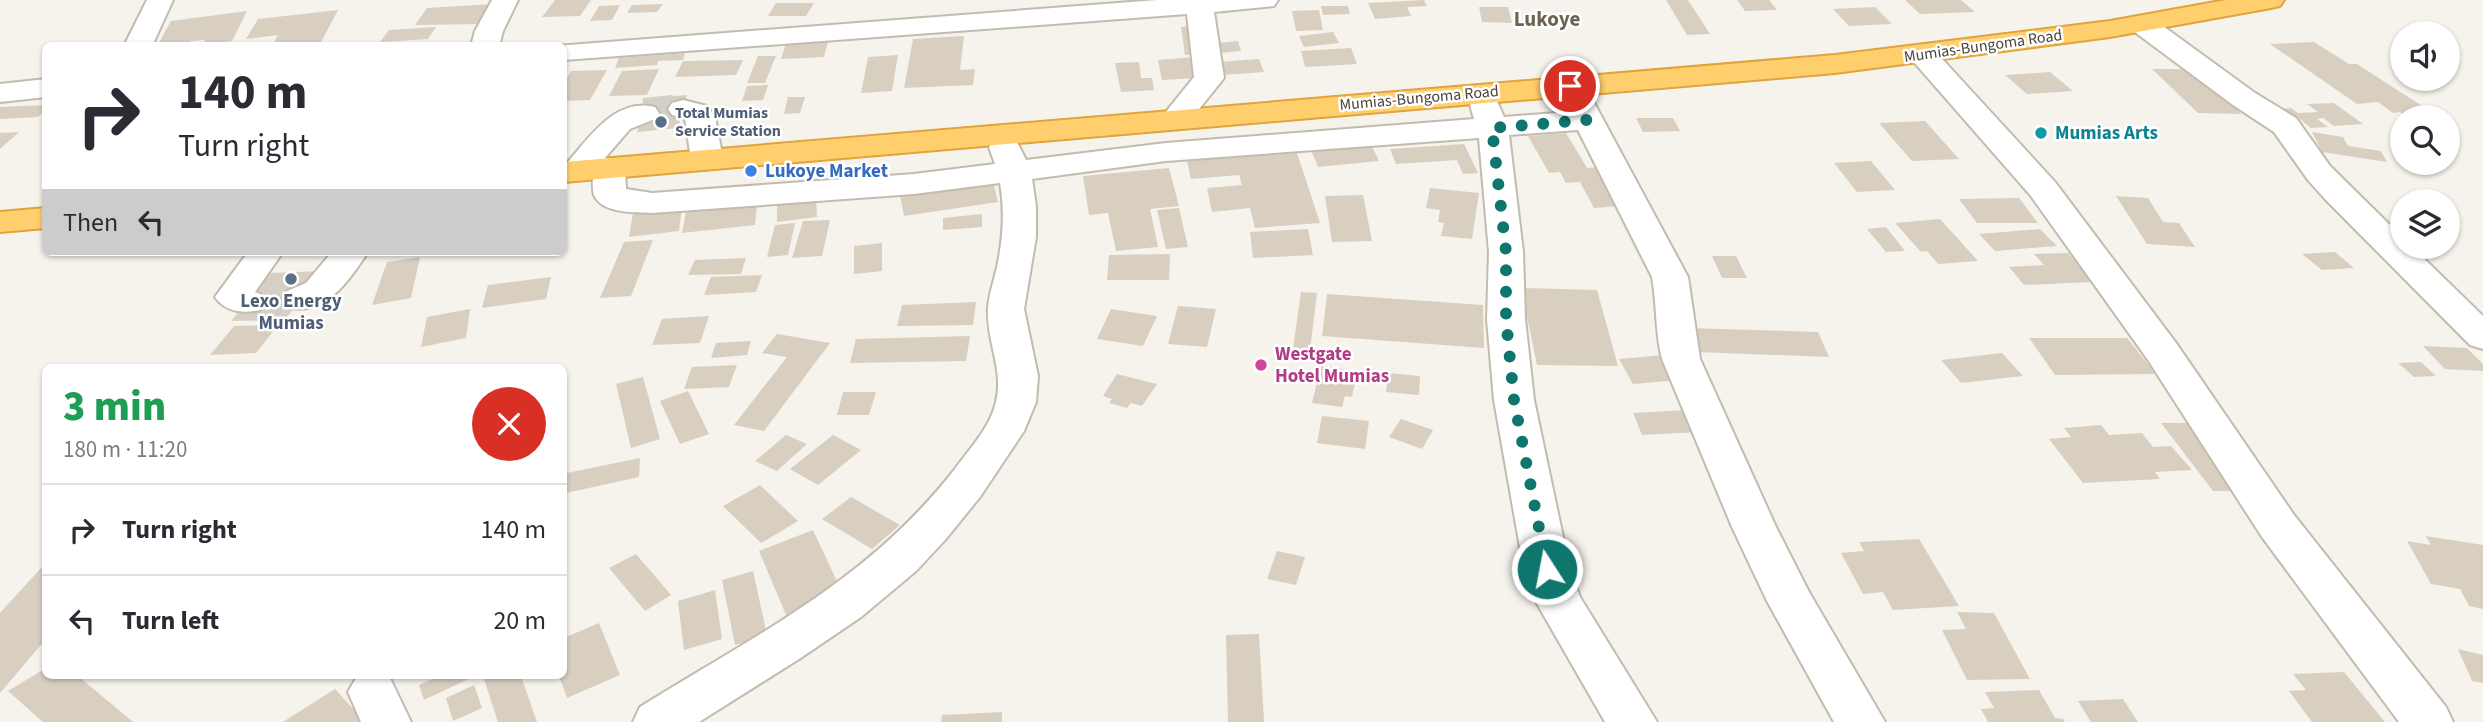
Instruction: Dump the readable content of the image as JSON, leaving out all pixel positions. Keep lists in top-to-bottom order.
{
  "streets": {
    "highway": ["Mumias-Bungoma Road"]
  },
  "districts": ["Lukoye"],
  "places": [
    "Total Mumias Service Station",
    "Mumias Arts",
    "Lukoye Market",
    "Lexo Energy Mumias",
    "Westgate Hotel Mumias"
  ],
  "page": {
    "turn": ["140 m", "Turn right"],
    "then": "Then",
    "heading": ["3 min", "180 m · 11:20"],
    "list": [
      {
        "name": "Turn right",
        "value": "140 m"
      },
      {
        "name": "Turn left",
        "value": "20 m"
      }
    ]
  }
}
